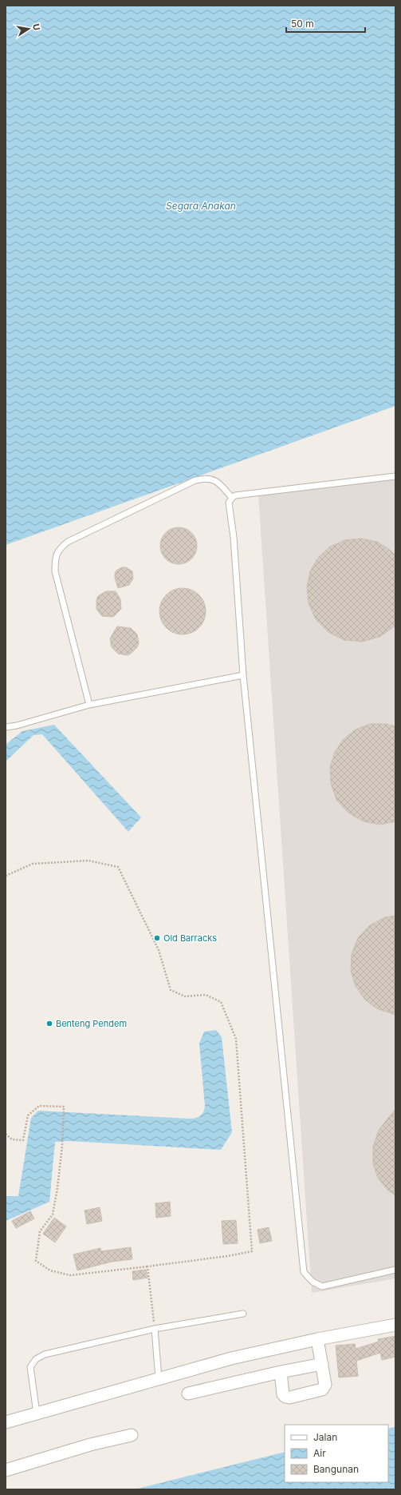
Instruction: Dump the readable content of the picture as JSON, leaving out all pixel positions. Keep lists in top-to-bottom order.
{
  "water": ["Segara Anakan"],
  "places": ["Old Barracks", "Benteng Pendem"],
  "legend": ["Jalan", "Air", "Bangunan"],
  "scale_bar": "50 m",
  "north": "right"
}
